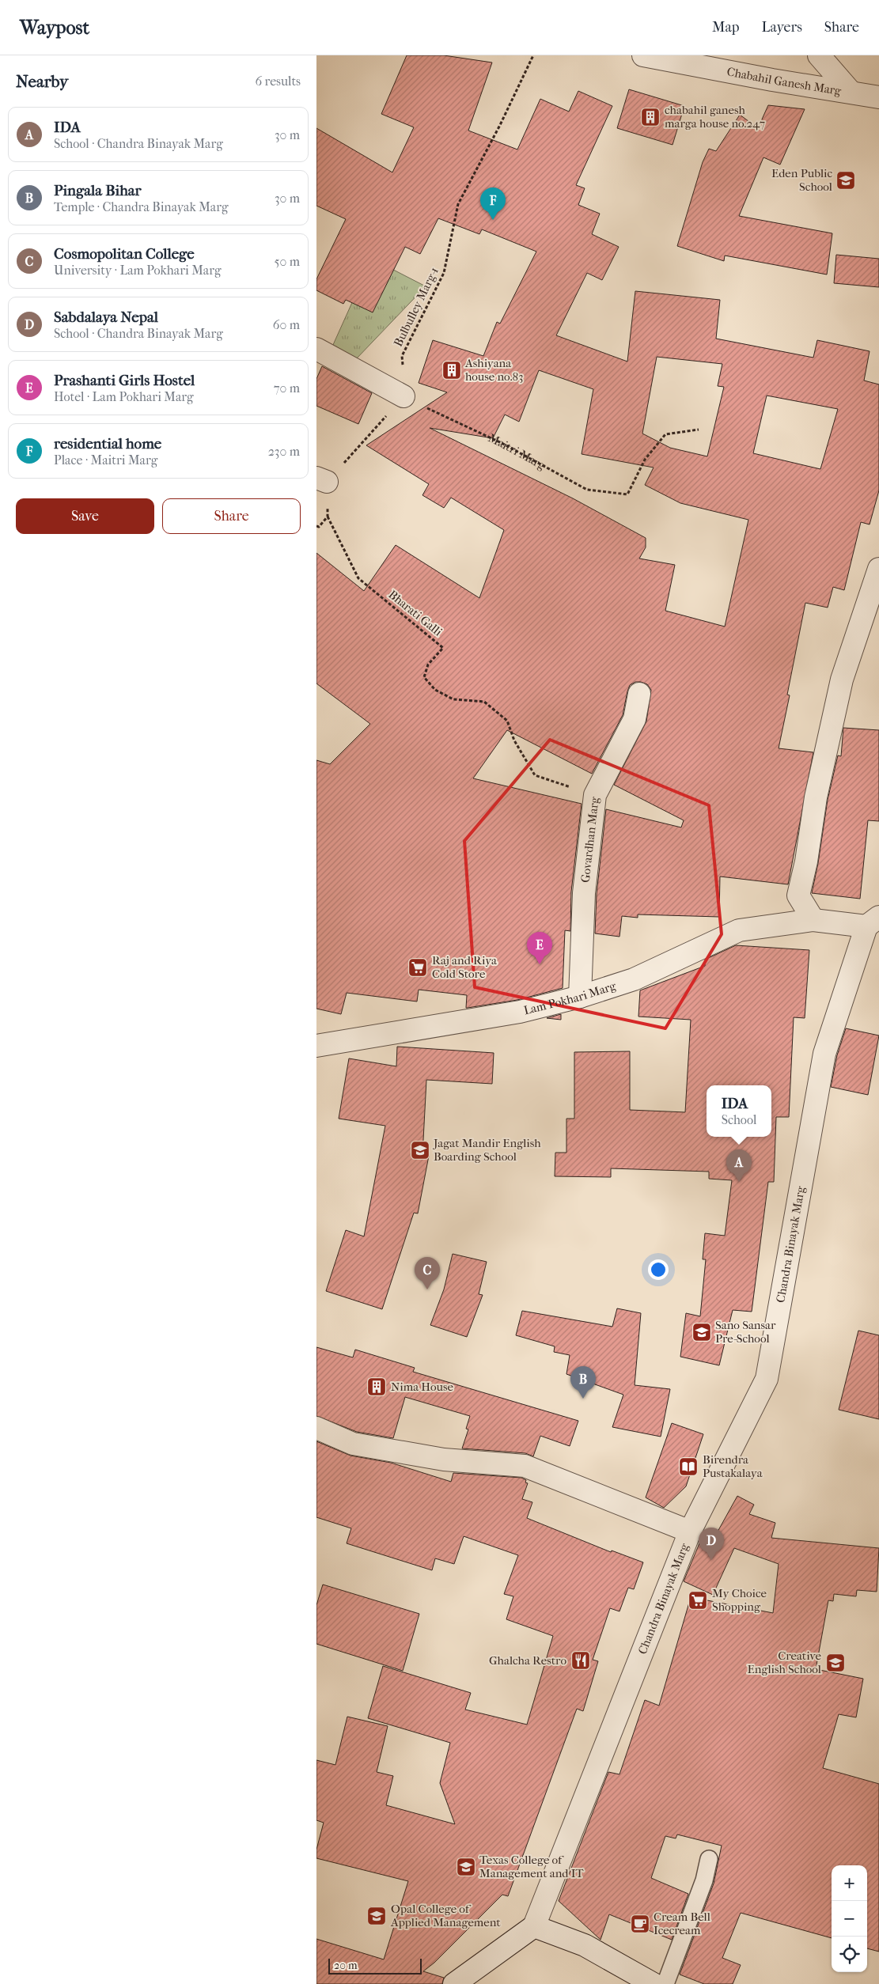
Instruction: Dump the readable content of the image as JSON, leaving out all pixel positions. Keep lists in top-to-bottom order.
{
  "streets": {
    "street": [
      "Chabahil Ganesh Marg",
      "Govardhan Marg",
      "Lam Pokhari Marg",
      "Chandra Binayak Marg"
    ],
    "path": ["Bulbulley Marg-1", "Maitri Marg", "Bharati Galli"]
  },
  "crossings": [
    ["Bulbulley Marg-1", "Maitri Marg"],
    ["Bharati Galli", "Govardhan Marg"],
    ["Govardhan Marg", "Lam Pokhari Marg"],
    ["Lam Pokhari Marg", "Chandra Binayak Marg"]
  ],
  "places": {
    "building": ["chabahil ganesh marga house no.247", "Ashiyana house no.83", "Nima House"],
    "school or university": [
      "Eden Public School",
      "Jagat Mandir English Boarding School",
      "Sano Sansar Pre-School",
      "Creative English School",
      "Texas College of Management and IT",
      "Opal College of Applied Management"
    ],
    "supermarket": ["Raj and Riya Cold Store", "My Choice Shopping"],
    "library": ["Birendra Pustakalaya"],
    "restaurant": ["Ghalcha Restro"],
    "cafe": ["Cream Bell Icecream"]
  },
  "scale_bar": "20 m",
  "page": {
    "header": "Waypost",
    "nav": ["Map", "Layers", "Share"],
    "heading": ["Nearby", "6 results"],
    "list": [
      {
        "mark": "A",
        "name": "IDA",
        "note": "School · Chandra Binayak Marg",
        "value": "30 m"
      },
      {
        "mark": "B",
        "name": "Pingala Bihar",
        "note": "Temple · Chandra Binayak Marg",
        "value": "30 m"
      },
      {
        "mark": "C",
        "name": "Cosmopolitan College",
        "note": "University · Lam Pokhari Marg",
        "value": "50 m"
      },
      {
        "mark": "D",
        "name": "Sabdalaya Nepal",
        "note": "School · Chandra Binayak Marg",
        "value": "60 m"
      },
      {
        "mark": "E",
        "name": "Prashanti Girls Hostel",
        "note": "Hotel · Lam Pokhari Marg",
        "value": "70 m"
      },
      {
        "mark": "F",
        "name": "residential home",
        "note": "Place · Maitri Marg",
        "value": "230 m"
      }
    ],
    "pins": [
      "F",
      "E",
      "A",
      "C",
      "B",
      "D"
    ],
    "buttons": ["Save", "Share"],
    "popup": ["IDA", "School"],
    "map_buttons": ["+", "−"],
    "scale": "20 m"
  }
}
